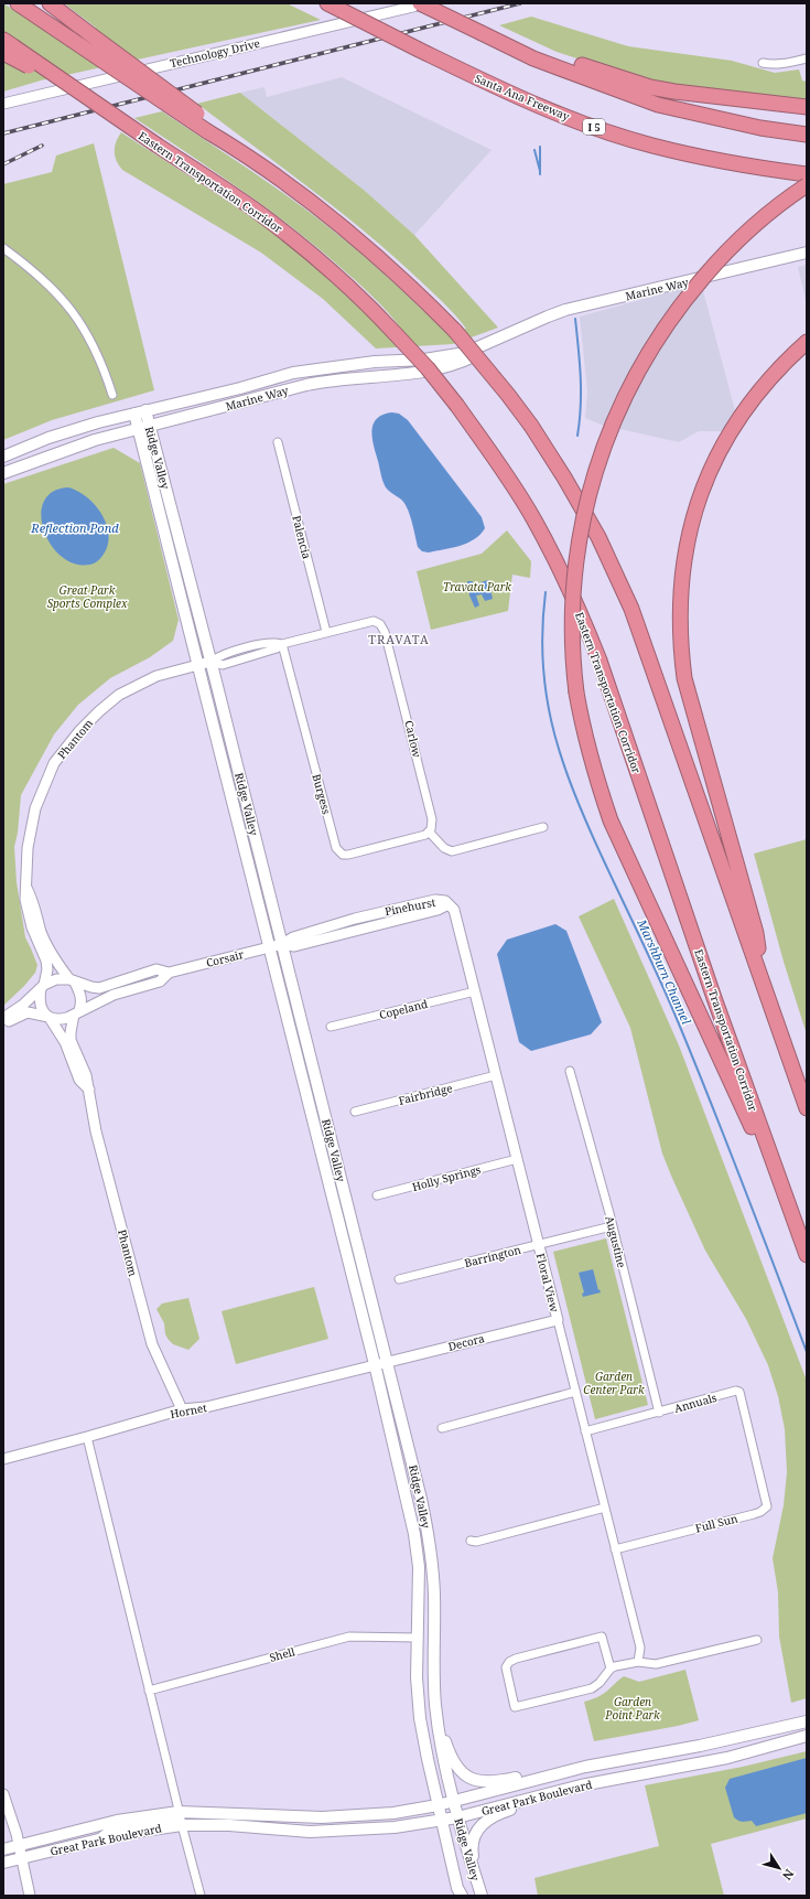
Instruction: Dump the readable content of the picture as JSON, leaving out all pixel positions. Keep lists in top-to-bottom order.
{
  "streets": {
    "highway": ["Santa Ana Freeway", "I 5", "Eastern Transportation Corridor"],
    "main road": ["Marine Way", "Ridge Valley", "Great Park Boulevard"],
    "street": [
      "Technology Drive",
      "Palencia",
      "Phantom",
      "Carlow",
      "Burgess",
      "Pinehurst",
      "Corsair",
      "Copeland",
      "Fairbridge",
      "Holly Springs",
      "Augustine",
      "Barrington",
      "Floral View",
      "Decora",
      "Annuals",
      "Hornet",
      "Full Sun",
      "Shell"
    ]
  },
  "crossings": [
    ["Marine Way", "Ridge Valley"],
    ["Ridge Valley", "Phantom"],
    ["Ridge Valley", "Carlow"],
    ["Ridge Valley", "Pinehurst"],
    ["Ridge Valley", "Corsair"],
    ["Ridge Valley", "Decora"],
    ["Ridge Valley", "Hornet"],
    ["Ridge Valley", "Shell"],
    ["Ridge Valley", "Great Park Boulevard"],
    ["Palencia", "Carlow"],
    ["Phantom", "Carlow"],
    ["Phantom", "Corsair"],
    ["Phantom", "Hornet"],
    ["Carlow", "Burgess"],
    ["Pinehurst", "Corsair"],
    ["Pinehurst", "Floral View"],
    ["Copeland", "Floral View"],
    ["Fairbridge", "Floral View"],
    ["Holly Springs", "Floral View"],
    ["Augustine", "Barrington"],
    ["Augustine", "Annuals"],
    ["Barrington", "Floral View"],
    ["Floral View", "Decora"],
    ["Floral View", "Annuals"],
    ["Floral View", "Full Sun"],
    ["Decora", "Hornet"],
    ["Annuals", "Full Sun"]
  ],
  "districts": ["TRAVATA"],
  "water": ["Reflection Pond", "Marshburn Channel"],
  "parks": [
    "Travata Park",
    "Great Park Sports Complex",
    "Garden Center Park",
    "Garden Point Park"
  ],
  "north": "bottom right"
}
